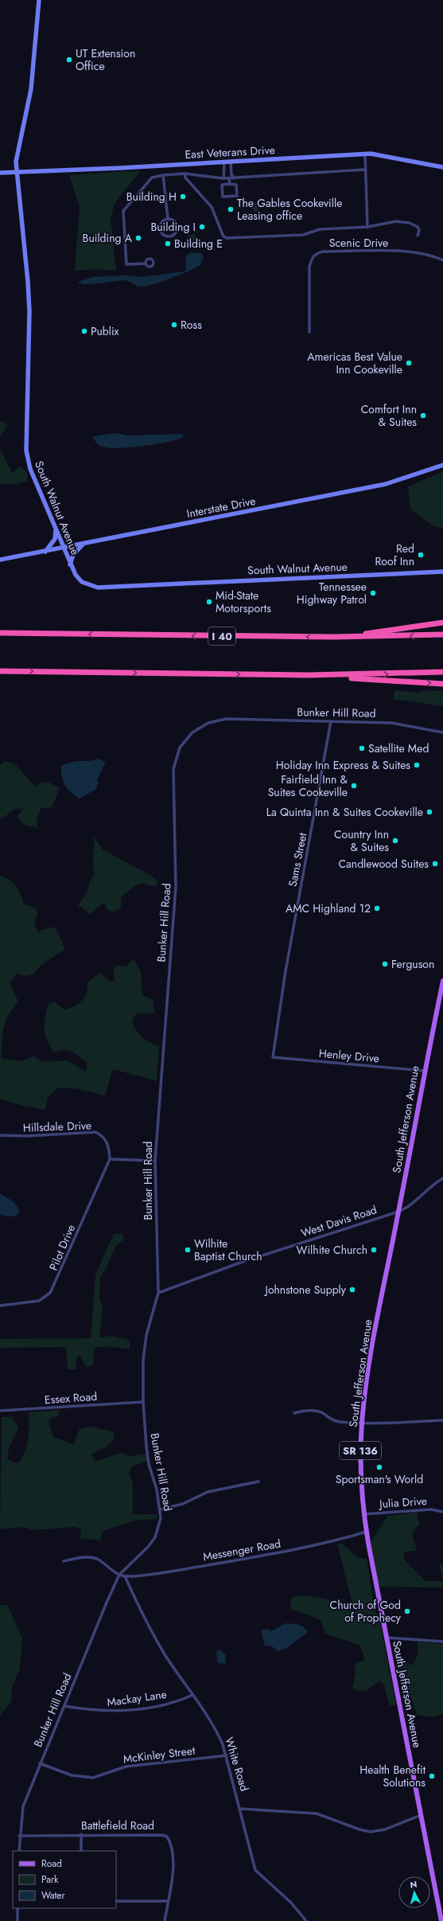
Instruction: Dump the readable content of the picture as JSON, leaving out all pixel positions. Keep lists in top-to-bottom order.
{
  "streets": {
    "highway": ["I 40"],
    "main road": ["South Jefferson Avenue", "SR 136"],
    "street": [
      "East Veterans Drive",
      "Scenic Drive",
      "Interstate Drive",
      "South Walnut Avenue",
      "Bunker Hill Road",
      "Sams Street",
      "Henley Drive",
      "Hillsdale Drive",
      "West Davis Road",
      "Pilot Drive",
      "Essex Road",
      "Julia Drive",
      "Messenger Road",
      "Mackay Lane",
      "McKinley Street",
      "White Road",
      "Battlefield Road"
    ]
  },
  "crossings": [
    ["East Veterans Drive", "South Walnut Avenue"],
    ["Interstate Drive", "South Walnut Avenue"],
    ["Bunker Hill Road", "Sams Street"],
    ["Bunker Hill Road", "West Davis Road"],
    ["Bunker Hill Road", "Essex Road"],
    ["Bunker Hill Road", "Messenger Road"],
    ["Bunker Hill Road", "Mackay Lane"],
    ["Bunker Hill Road", "McKinley Street"],
    ["Bunker Hill Road", "Battlefield Road"],
    ["Sams Street", "Henley Drive"],
    ["Henley Drive", "South Jefferson Avenue"],
    ["South Jefferson Avenue", "West Davis Road"],
    ["South Jefferson Avenue", "Julia Drive"],
    ["South Jefferson Avenue", "Messenger Road"],
    ["Hillsdale Drive", "Pilot Drive"],
    ["Messenger Road", "White Road"],
    ["Mackay Lane", "White Road"],
    ["McKinley Street", "White Road"]
  ],
  "places": [
    "UT Extension Office",
    "Building H",
    "The Gables Cookeville Leasing office",
    "Building I",
    "Building A",
    "Building E",
    "Ross",
    "Publix",
    "Americas Best Value Inn Cookeville",
    "Comfort Inn & Suites",
    "Red Roof Inn",
    "Tennessee Highway Patrol",
    "Mid-State Motorsports",
    "Satellite Med",
    "Holiday Inn Express & Suites",
    "Fairfield Inn & Suites Cookeville",
    "La Quinta Inn & Suites Cookeville",
    "Country Inn & Suites",
    "Candlewood Suites",
    "AMC Highland 12",
    "Ferguson",
    "Wilhite Baptist Church",
    "Wilhite Church",
    "Johnstone Supply",
    "Sportsman's World",
    "Church of God of Prophecy",
    "Health Benefit Solutions"
  ],
  "legend": ["Road", "Park", "Water"],
  "north": "top"
}
